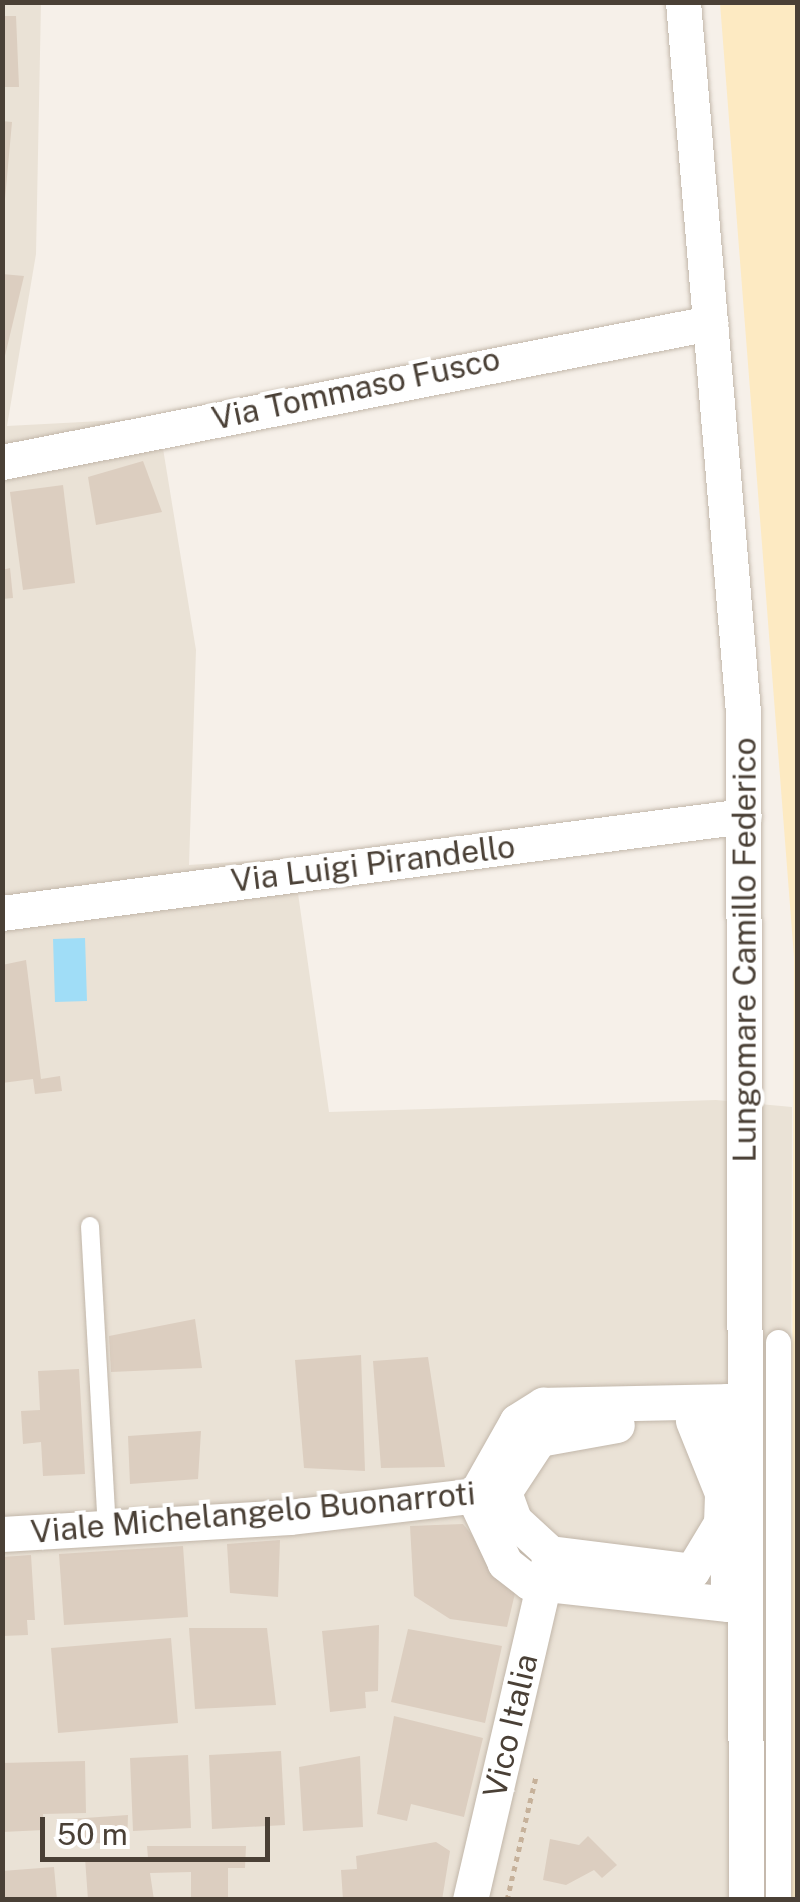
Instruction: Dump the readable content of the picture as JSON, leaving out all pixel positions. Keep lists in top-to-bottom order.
{
  "streets": {
    "street": [
      "Via Tommaso Fusco",
      "Via Luigi Pirandello",
      "Lungomare Camillo Federico",
      "Viale Michelangelo Buonarroti",
      "Vico Italia"
    ]
  },
  "crossings": [
    ["Via Tommaso Fusco", "Lungomare Camillo Federico"],
    ["Via Luigi Pirandello", "Lungomare Camillo Federico"]
  ],
  "scale_bar": "50 m"
}
